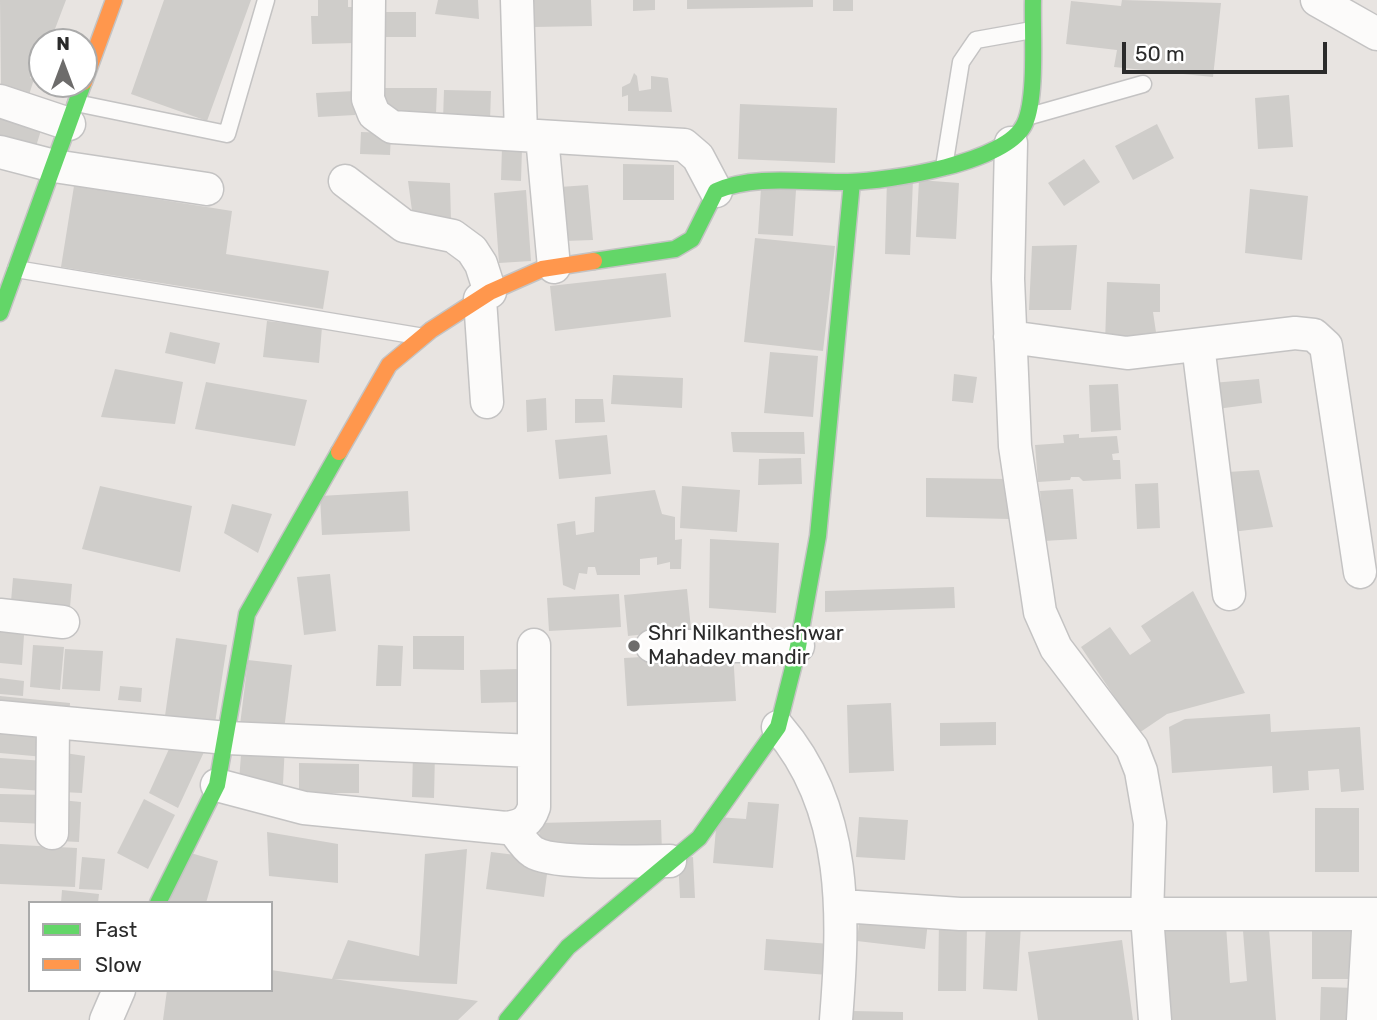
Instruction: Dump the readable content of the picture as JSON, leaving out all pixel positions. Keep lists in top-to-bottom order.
{
  "places": ["Shri Nilkantheshwar Mahadev mandir"],
  "legend": ["Fast", "Slow"],
  "scale_bar": "50 m",
  "north": "top"
}
